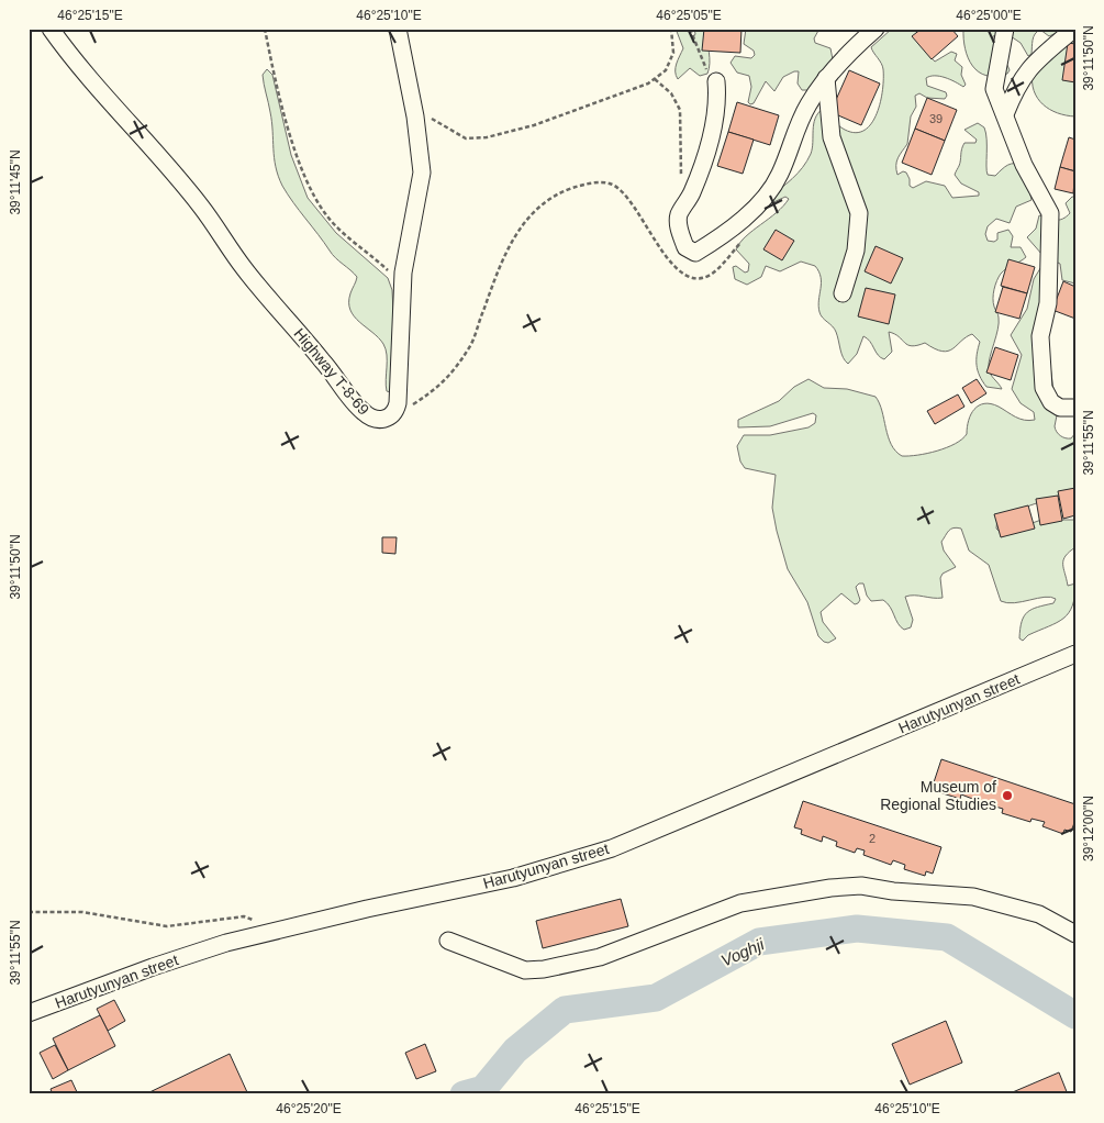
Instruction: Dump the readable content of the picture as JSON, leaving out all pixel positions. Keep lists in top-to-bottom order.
{
  "streets": {
    "street": ["Highway T-8-69", "Harutyunyan street"]
  },
  "water": ["Voghji"],
  "places": ["Museum of Regional Studies"],
  "house_numbers": ["39", "2"],
  "coordinates": [
    "46°25'15\"E",
    "46°25'10\"E",
    "46°25'05\"E",
    "46°25'00\"E",
    "39°11'50\"N",
    "39°11'45\"N",
    "39°11'55\"N",
    "39°12'00\"N",
    "46°25'20\"E"
  ]
}
